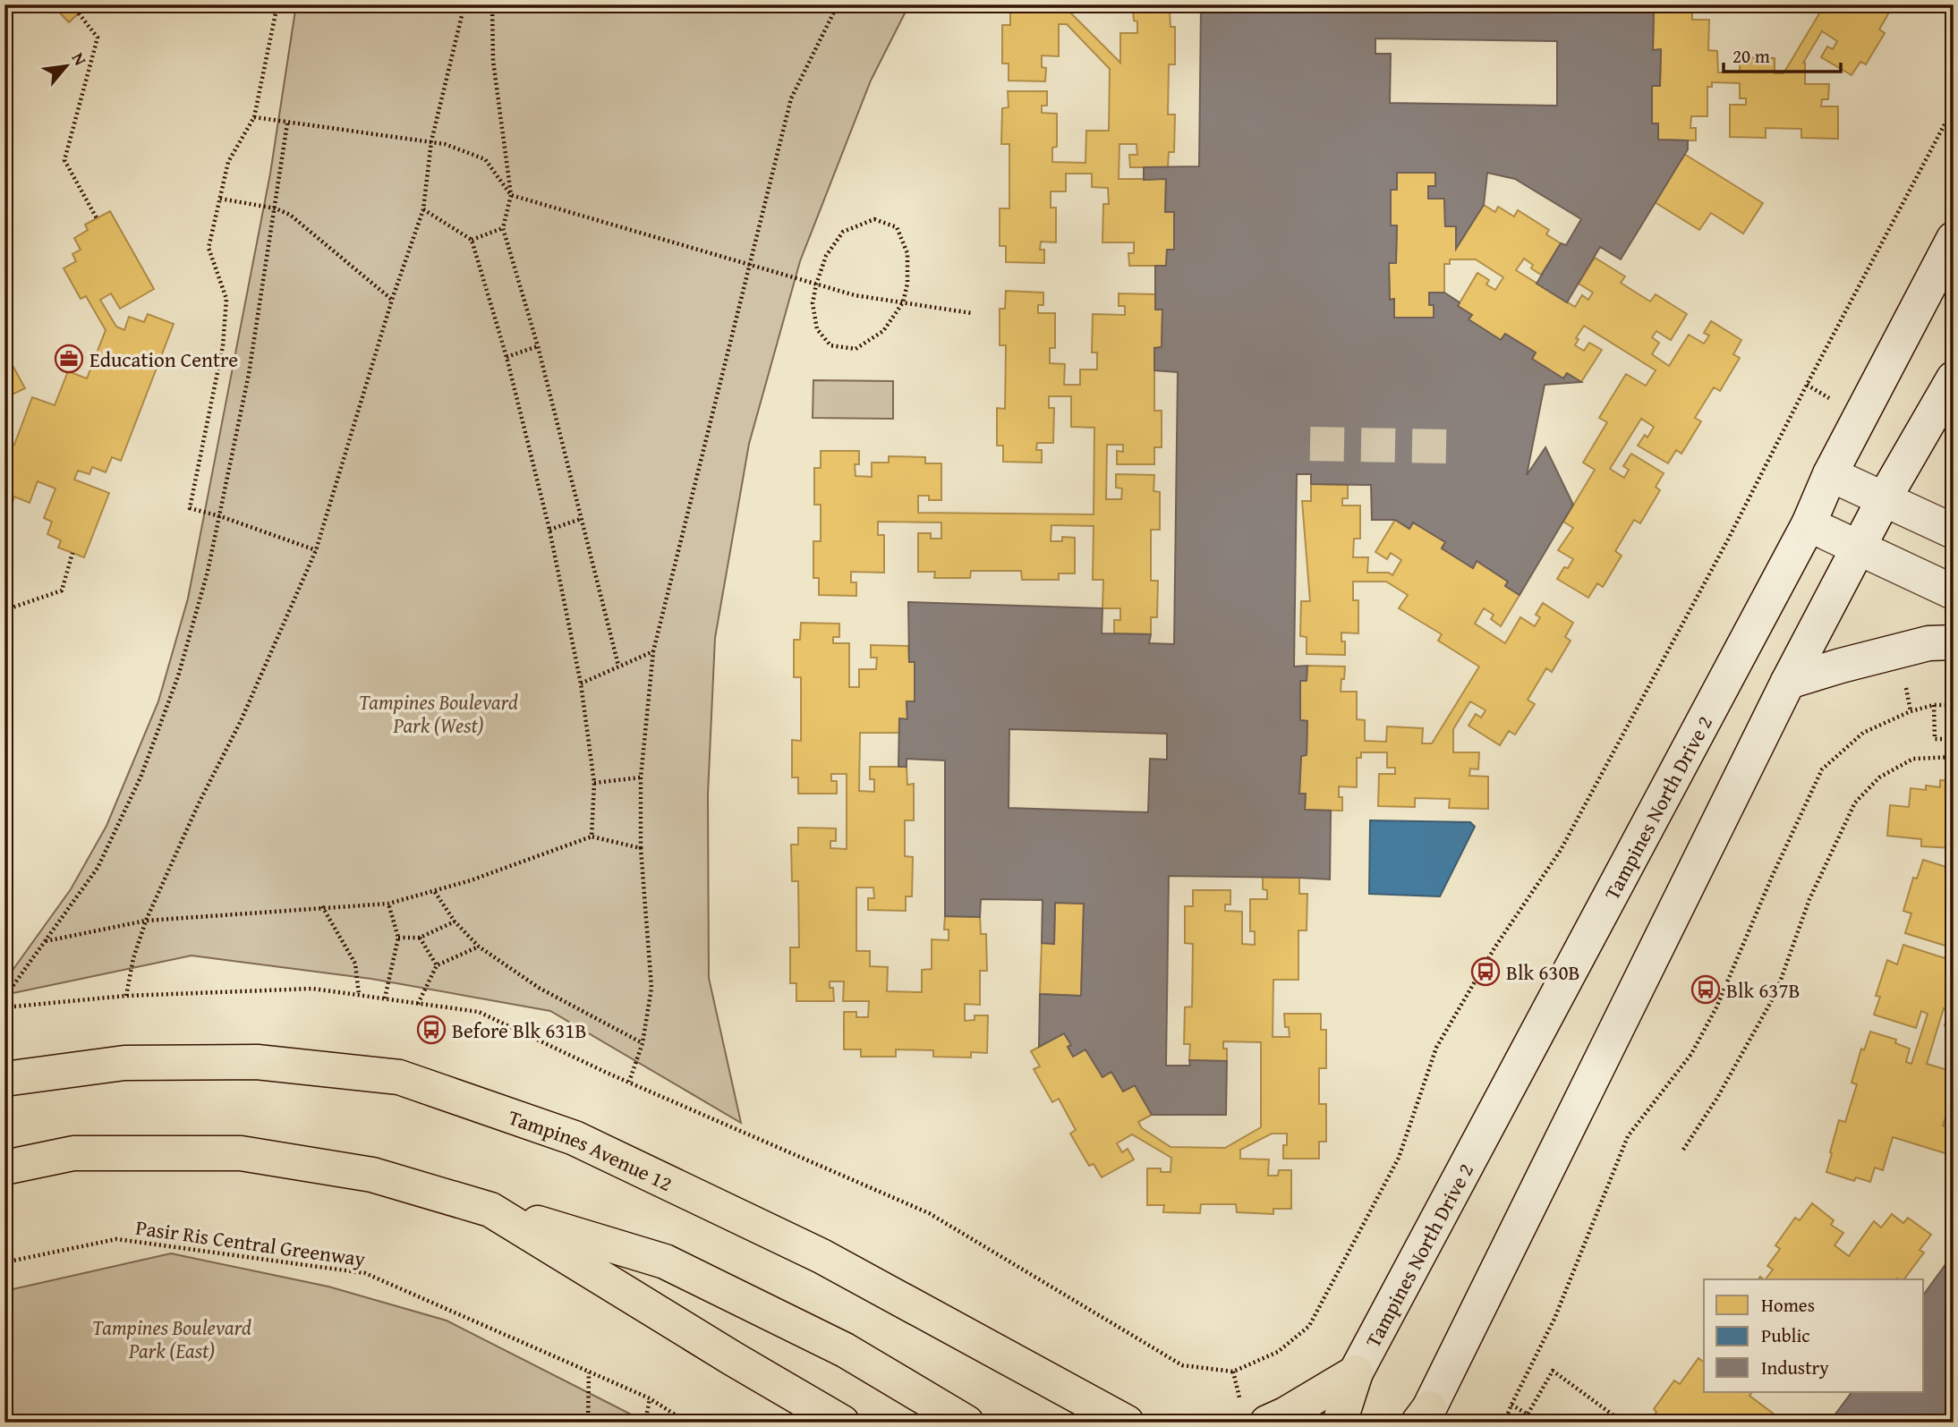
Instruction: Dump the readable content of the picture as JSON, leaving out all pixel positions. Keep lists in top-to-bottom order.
{
  "streets": {
    "main road": ["Tampines Avenue 12"],
    "street": ["Tampines North Drive 2"],
    "path": ["Pasir Ris Central Greenway"]
  },
  "parks": ["Tampines Boulevard Park (West)", "Tampines Boulevard Park (East)"],
  "places": {
    "office": ["Education Centre"],
    "bus stop": ["Blk 630B", "Blk 637B", "Before Blk 631B"]
  },
  "legend": ["Homes", "Public", "Industry"],
  "scale_bar": "20 m",
  "north": "top right"
}
